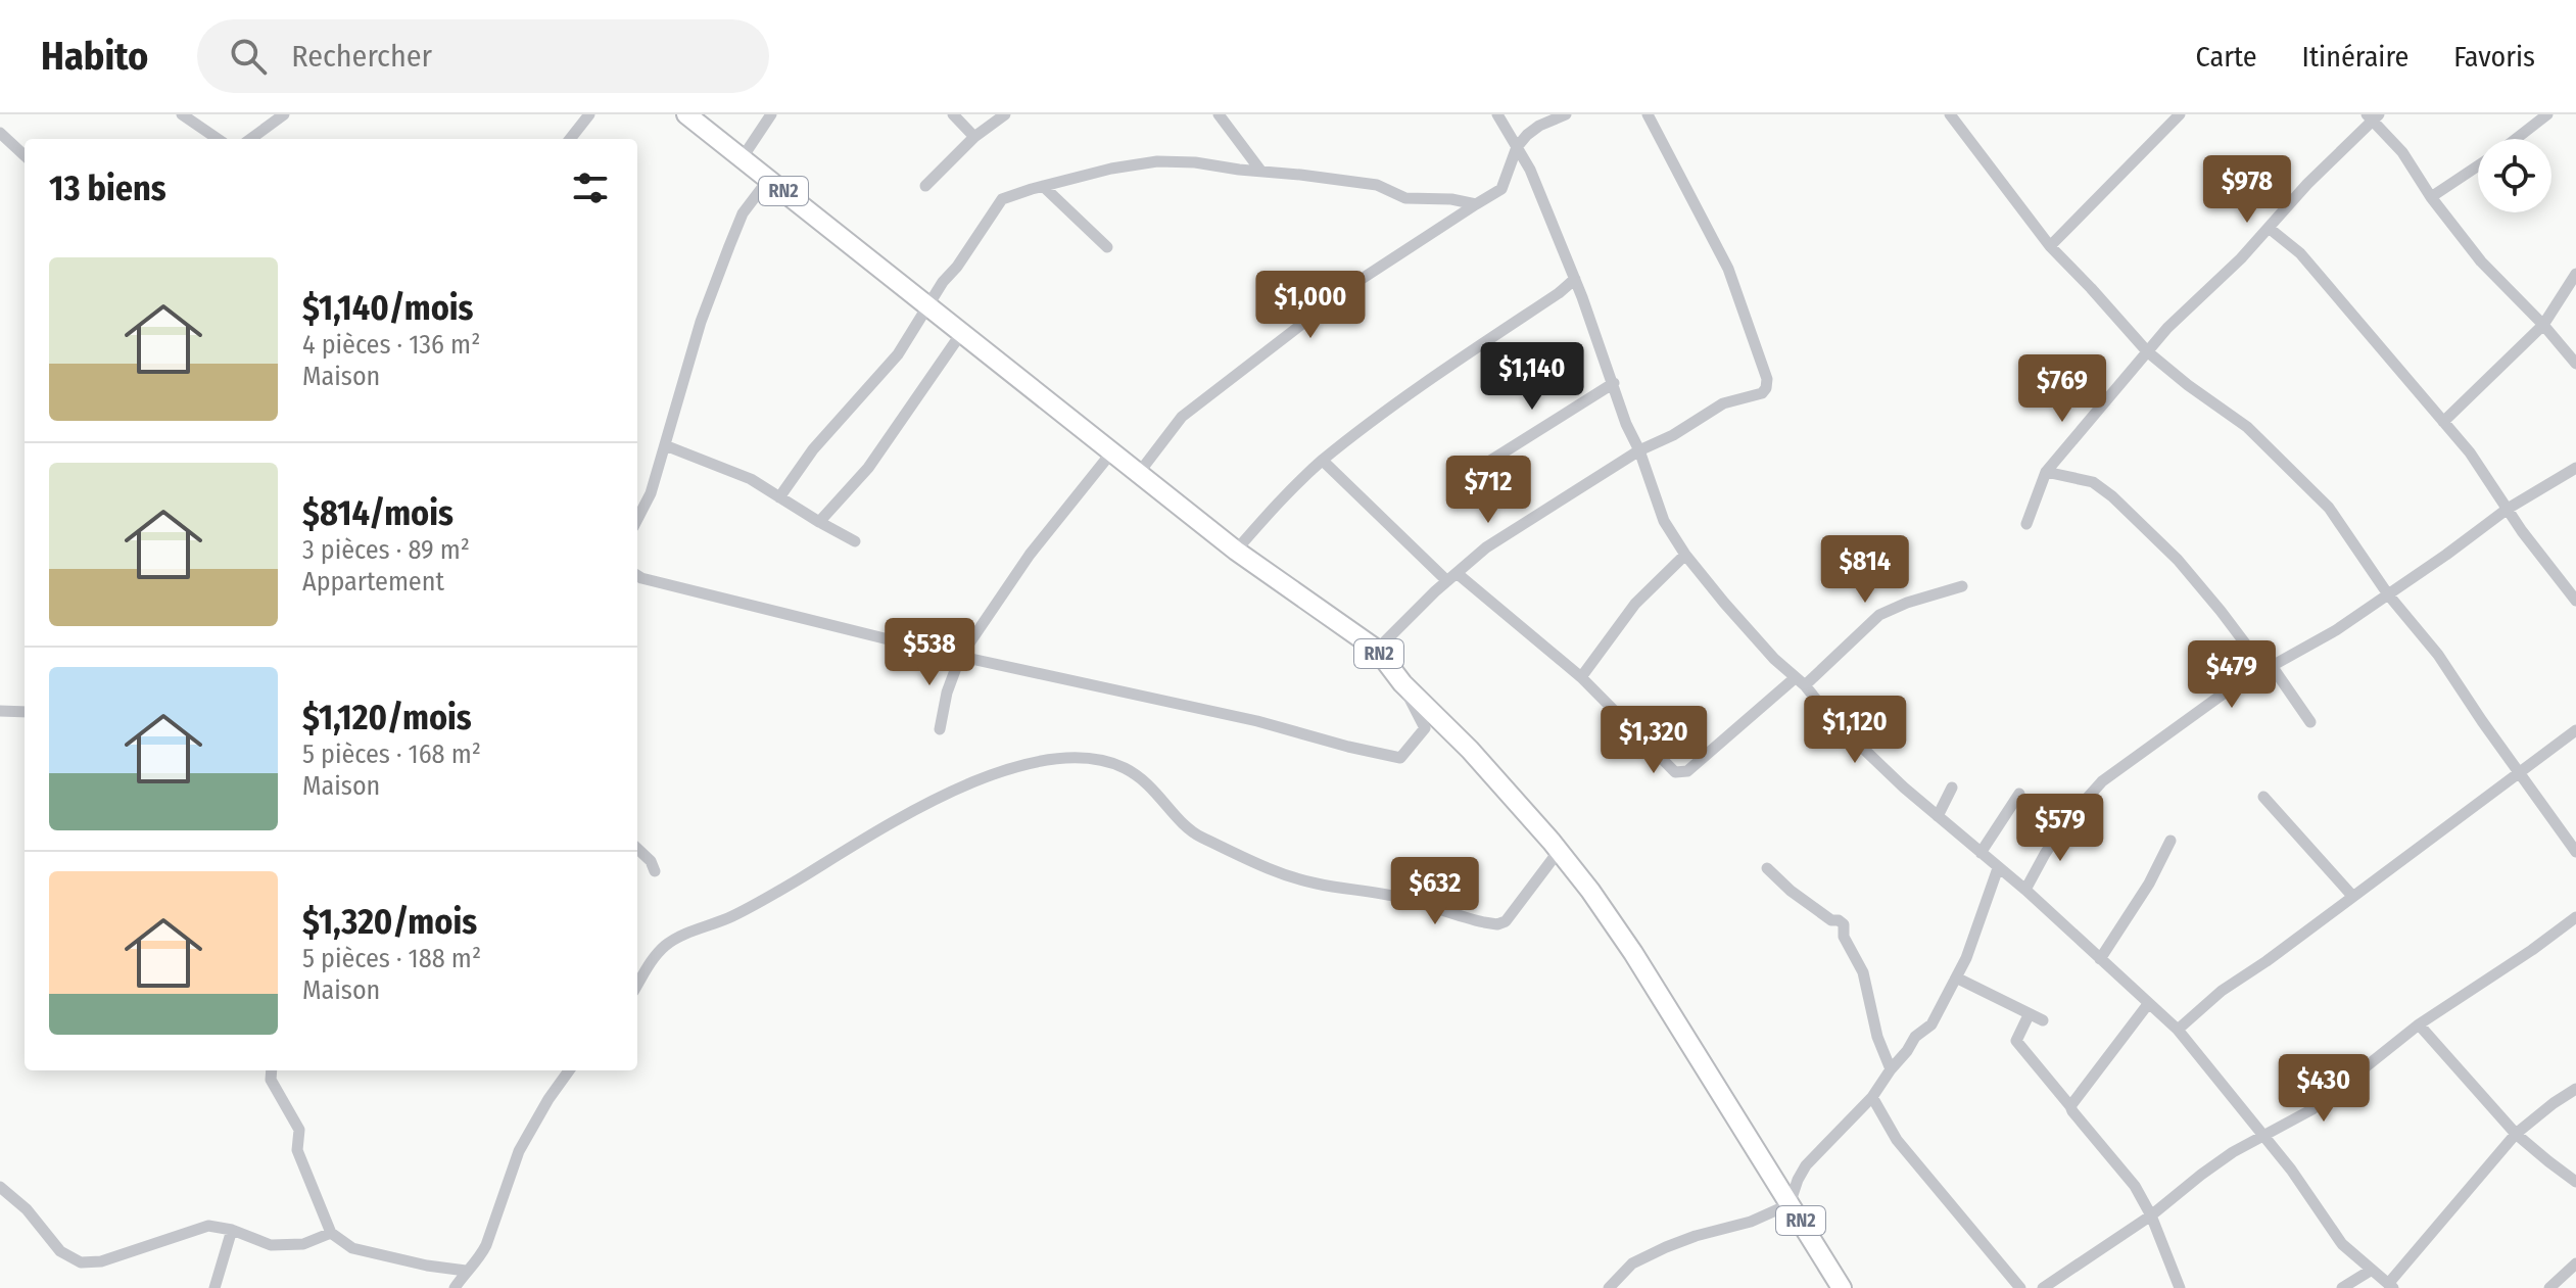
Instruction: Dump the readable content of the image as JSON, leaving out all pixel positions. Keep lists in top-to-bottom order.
{
  "streets": {
    "highway": ["RN2"]
  },
  "page": {
    "header": "Habito",
    "search": "Rechercher",
    "nav": ["Carte", "Itinéraire", "Favoris"],
    "heading": "13 biens",
    "price": [
      "$978",
      "$1,000",
      "$1,140",
      "$769",
      "$712",
      "$814",
      "$538",
      "$479",
      "$1,120",
      "$1,320",
      "$579",
      "$632",
      "$430"
    ],
    "list": [
      {
        "name": "$1,140/mois",
        "note": "4 pièces · 136 m² · Maison"
      },
      {
        "name": "$814/mois",
        "note": "3 pièces · 89 m² · Appartement"
      },
      {
        "name": "$1,120/mois",
        "note": "5 pièces · 168 m² · Maison"
      },
      {
        "name": "$1,320/mois",
        "note": "5 pièces · 188 m² · Maison"
      }
    ]
  }
}
